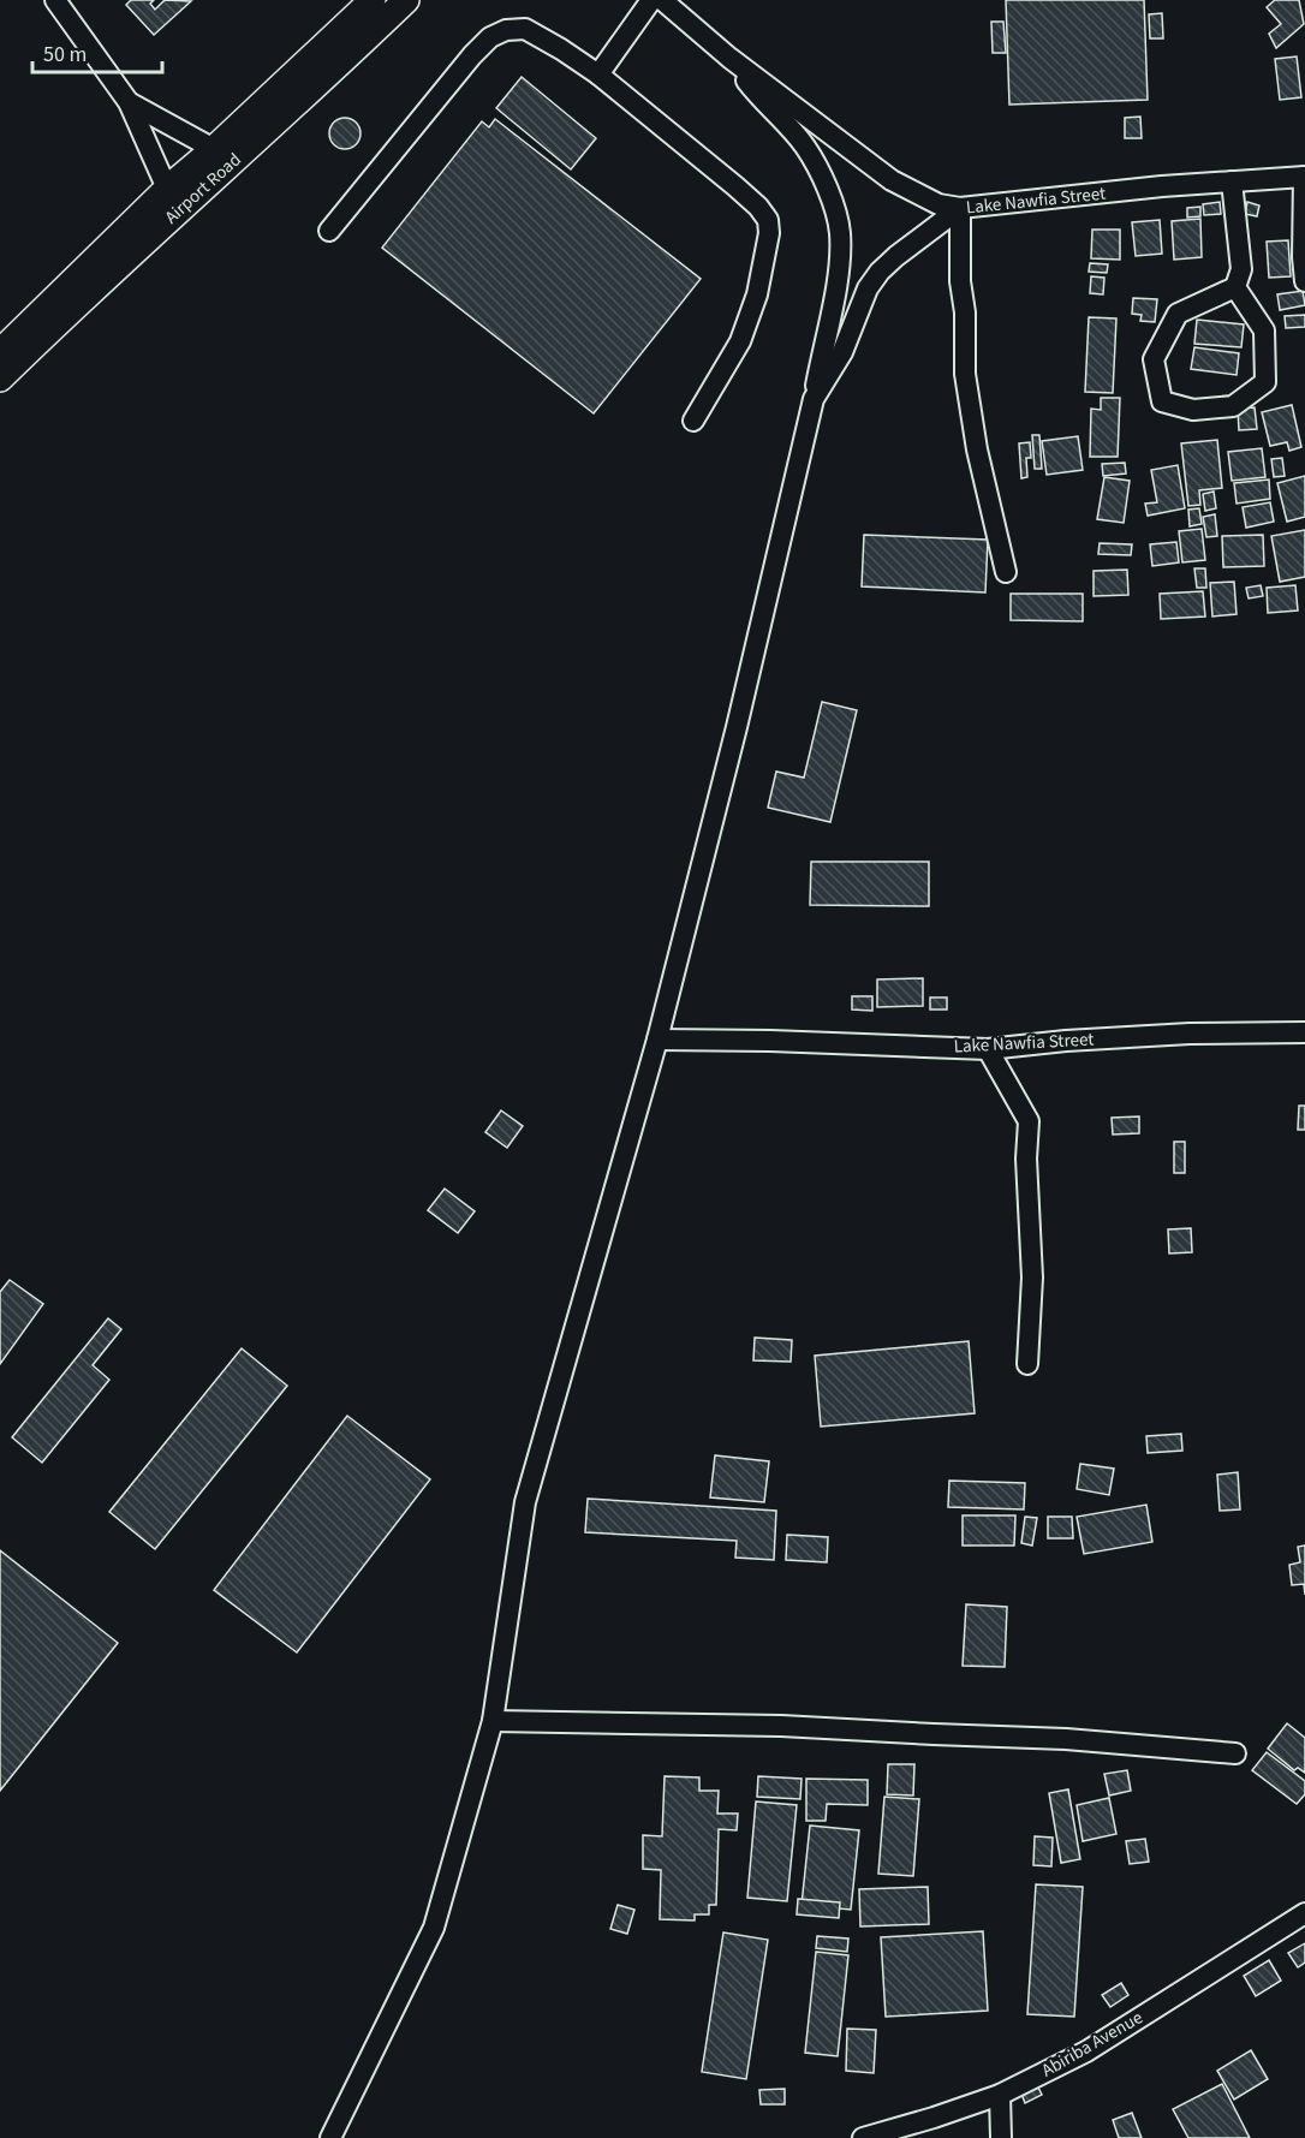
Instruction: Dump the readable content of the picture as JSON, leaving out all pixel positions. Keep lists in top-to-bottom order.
{
  "streets": {
    "main road": ["Airport Road"],
    "street": ["Lake Nawfia Street", "Abiriba Avenue"]
  },
  "scale_bar": "50 m"
}
